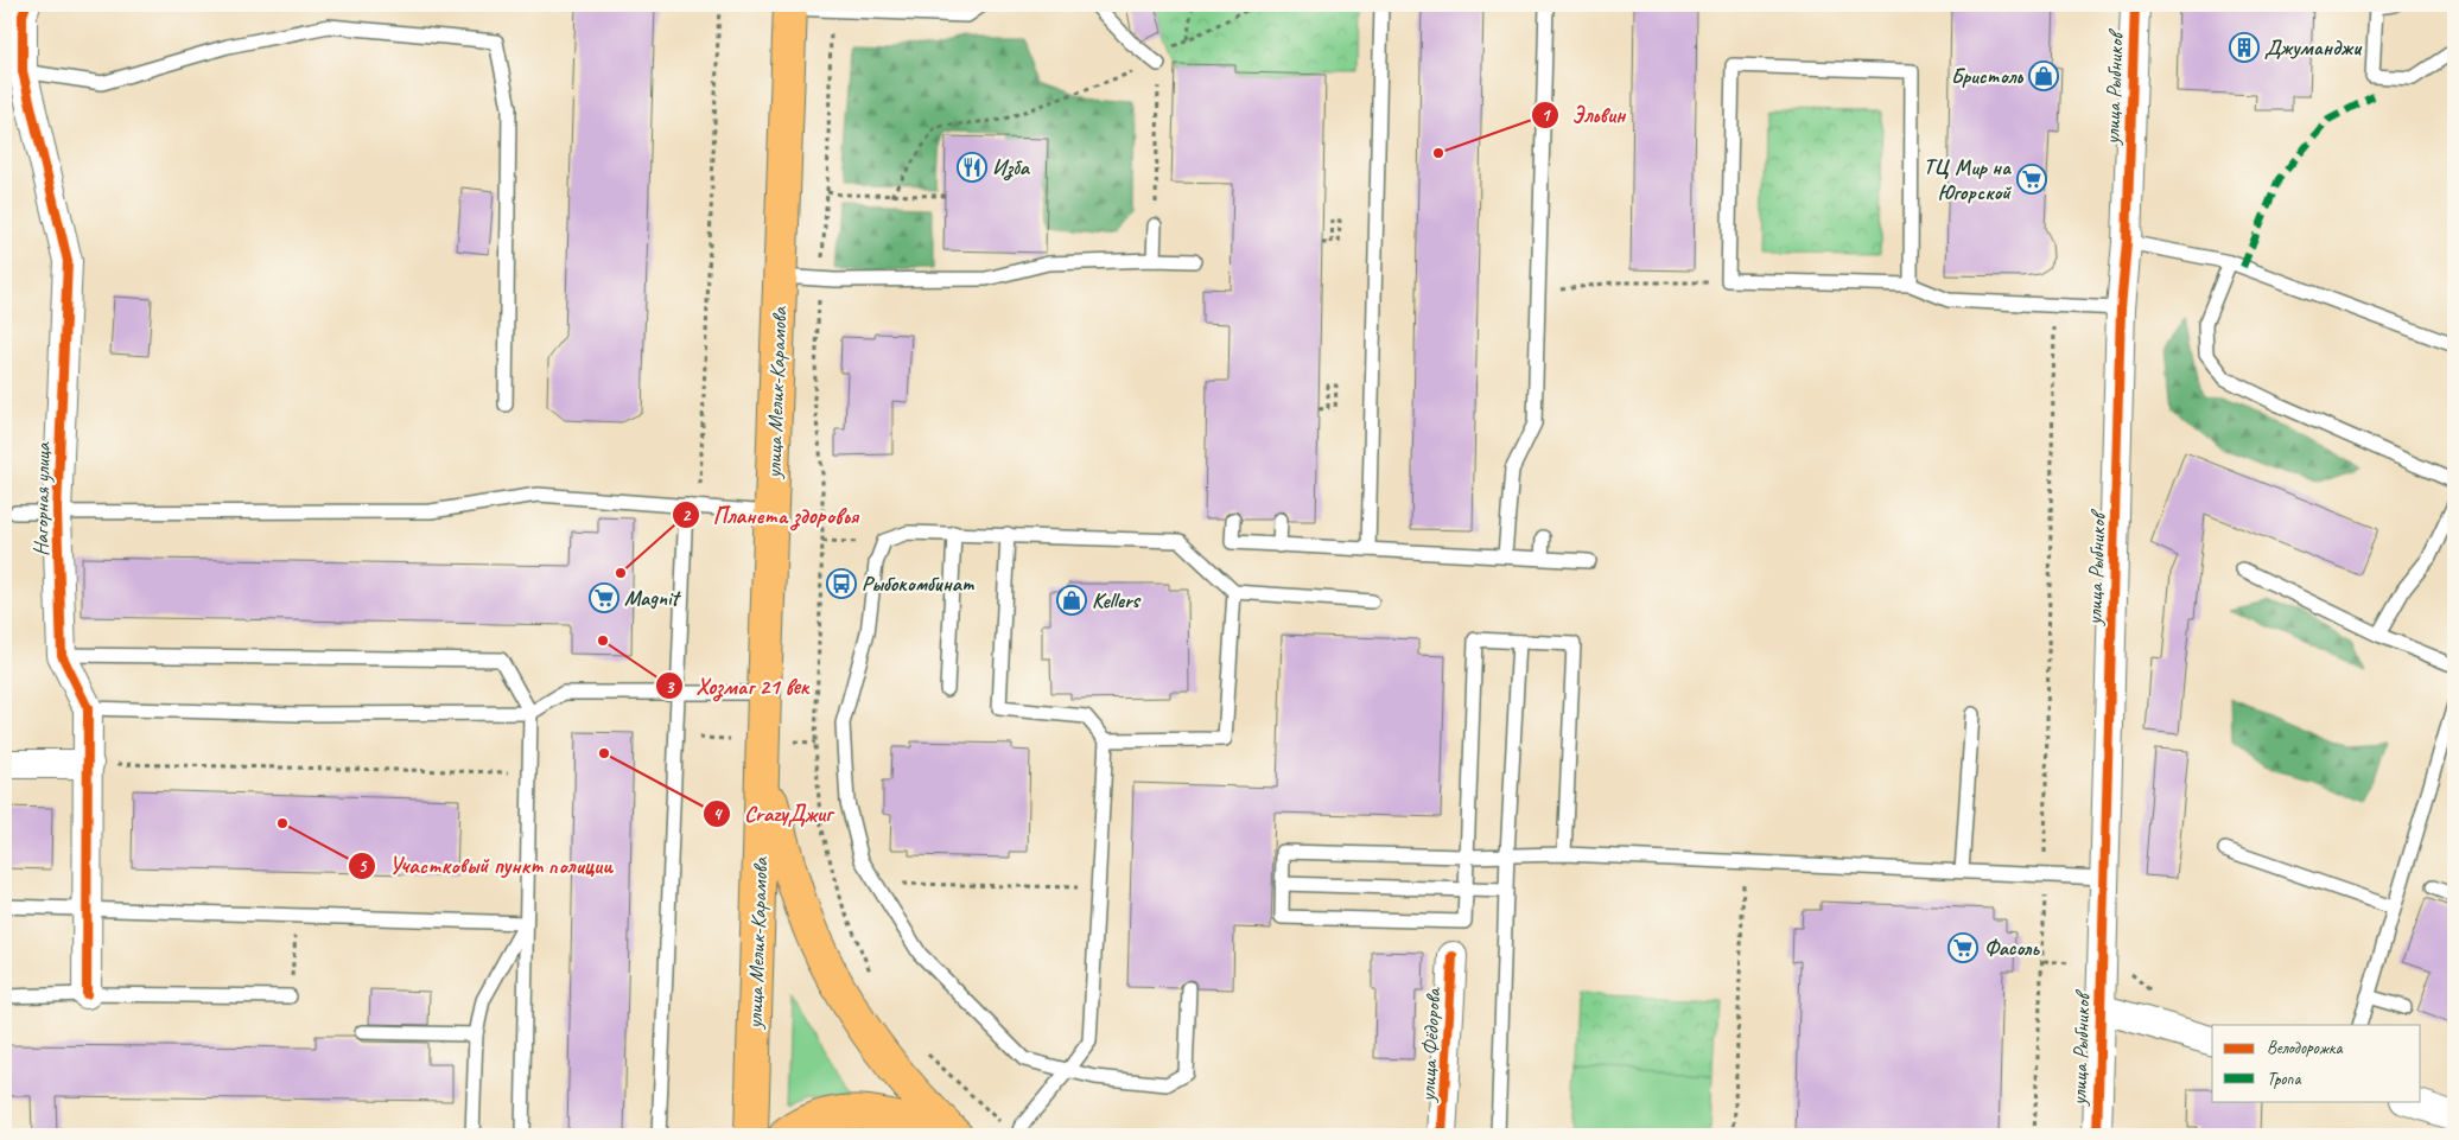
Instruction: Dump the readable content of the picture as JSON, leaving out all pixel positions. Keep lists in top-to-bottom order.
{
  "streets": {
    "main road": ["улица Мелик-Карамова"],
    "street": ["улица Рыбников", "Нагорная улица", "улица Фёдорова"]
  },
  "places": {
    "building": ["Джуманджи"],
    "shop": ["Бристоль", "Kellers"],
    "other": [
      "Эльвин",
      "Планета здоровья",
      "Хозмаг 21 век",
      "CrazyДжиг",
      "Участковый пункт полиции"
    ],
    "restaurant": ["Изба"],
    "supermarket": ["ТЦ Мир на Югорской", "Magnit", "Фасоль"],
    "bus stop": ["Рыбокомбинат"]
  },
  "legend": ["Велодорожка", "Тропа"]
}
